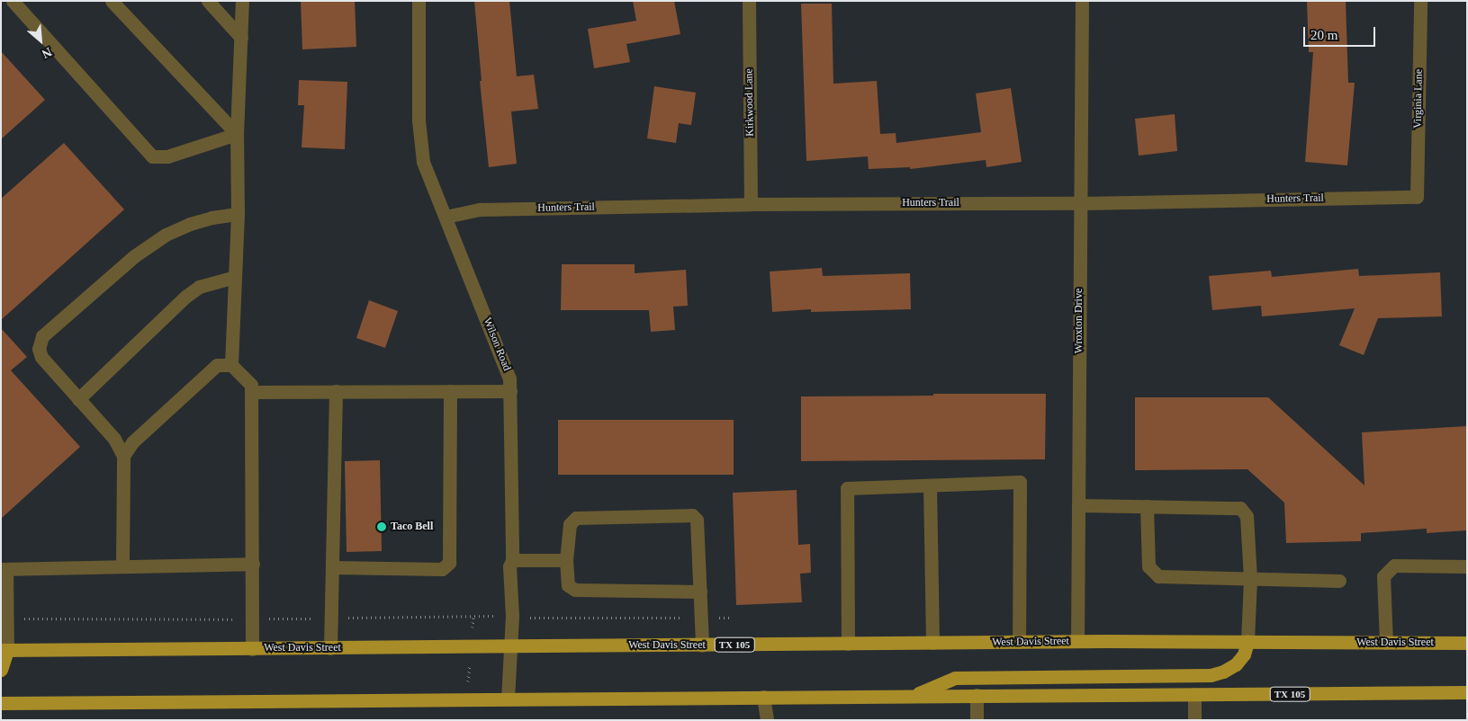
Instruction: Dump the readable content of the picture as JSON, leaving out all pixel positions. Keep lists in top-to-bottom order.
{
  "streets": {
    "main road": ["West Davis Street", "TX 105"],
    "street": [
      "Virginia Lane",
      "Kirkwood Lane",
      "Hunters Trail",
      "Wroxton Drive",
      "Wilson Road"
    ]
  },
  "crossings": [
    ["Virginia Lane", "Hunters Trail"],
    ["Kirkwood Lane", "Hunters Trail"],
    ["Hunters Trail", "Wroxton Drive"],
    ["Hunters Trail", "Wilson Road"],
    ["Wroxton Drive", "West Davis Street"],
    ["Wilson Road", "West Davis Street"],
    ["Wilson Road", "TX 105"]
  ],
  "places": ["Taco Bell"],
  "scale_bar": "20 m",
  "north": "bottom right"
}
